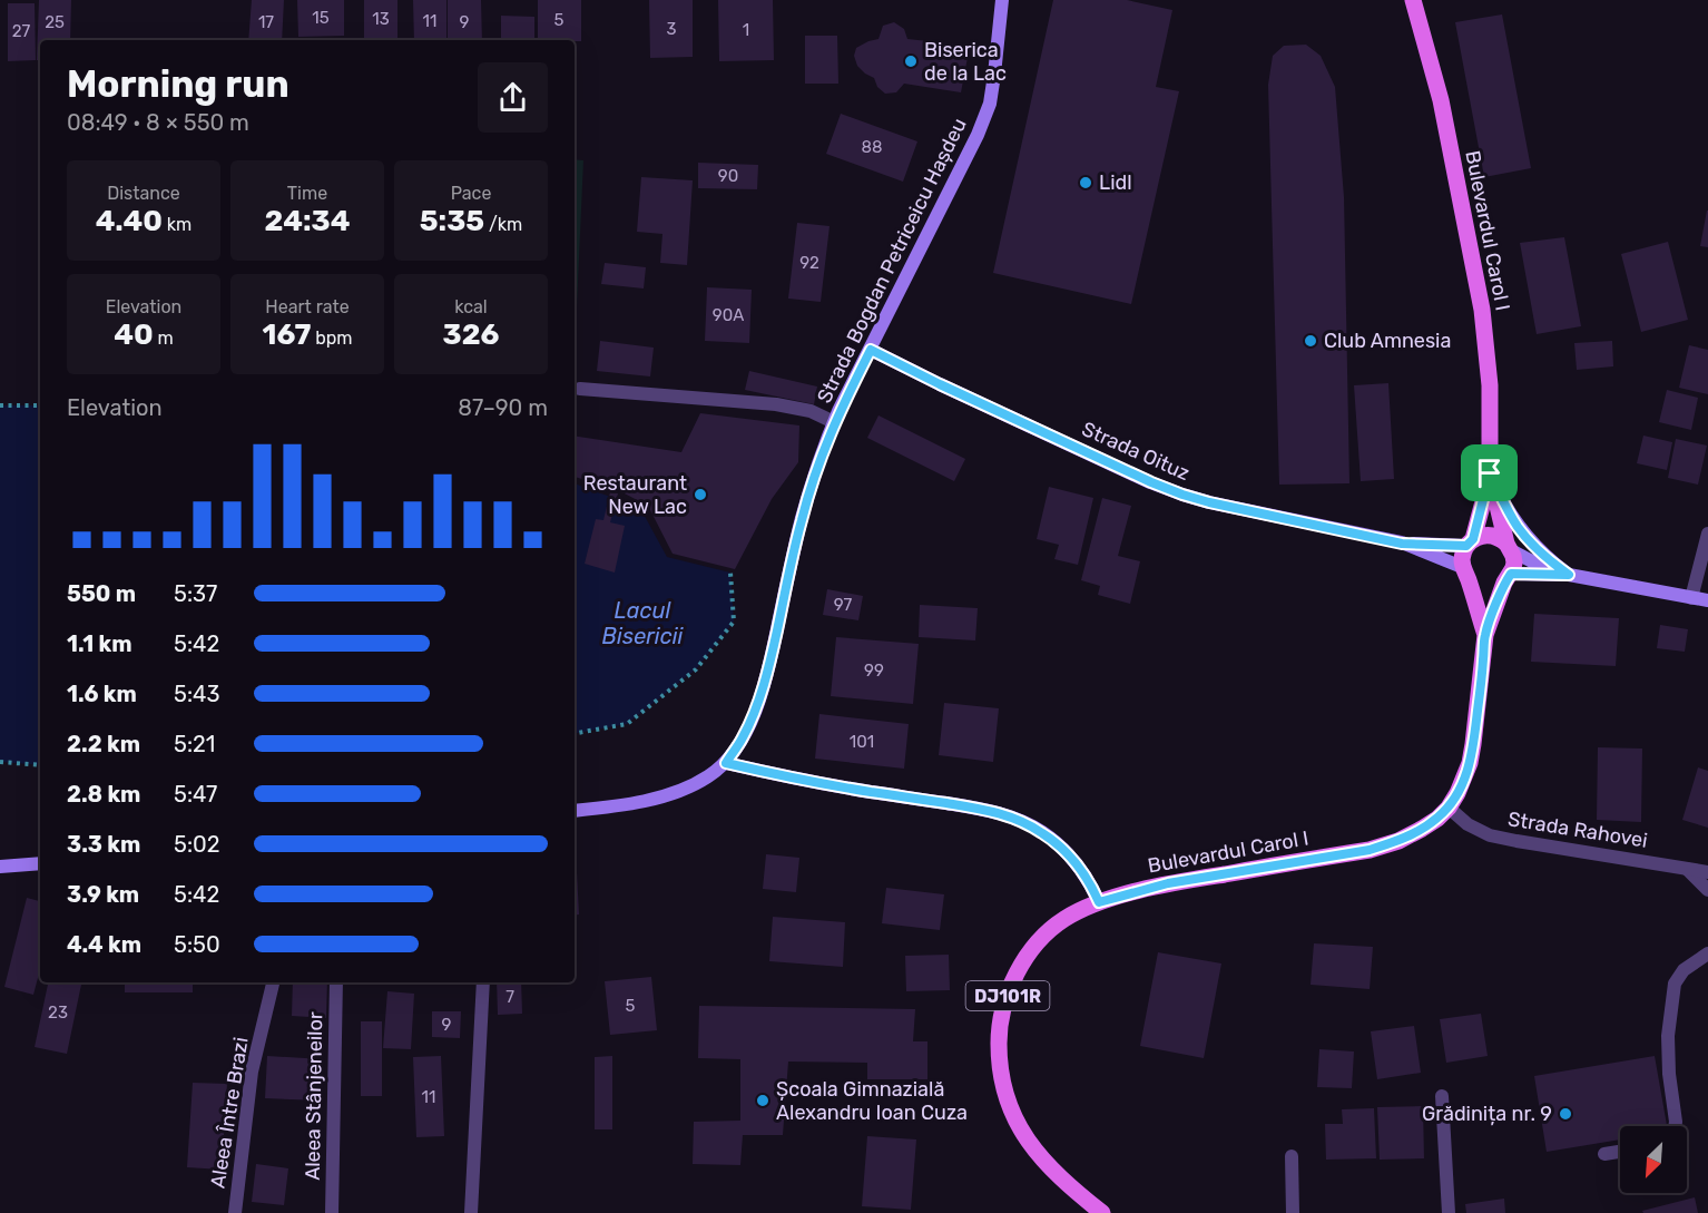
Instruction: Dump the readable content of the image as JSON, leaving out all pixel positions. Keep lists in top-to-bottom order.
{
  "streets": {
    "main road": [
      "Bulevardul Carol I",
      "Strada Bogdan Petriceicu Hașdeu",
      "Strada Oituz",
      "DJ101R"
    ],
    "street": ["Strada Rahovei", "Aleea Stânjeneilor", "Aleea Între Brazi"]
  },
  "crossings": [
    ["Bulevardul Carol I", "Strada Oituz"],
    ["Bulevardul Carol I", "Strada Rahovei"],
    ["Strada Bogdan Petriceicu Hașdeu", "Strada Oituz"]
  ],
  "water": ["Lacul Bisericii"],
  "places": [
    "Biserica de la Lac",
    "Lidl",
    "Club Amnesia",
    "Restaurant New Lac",
    "Școala Gimnazială Alexandru Ioan Cuza",
    "Grădinița nr. 9"
  ],
  "house_numbers": [
    "15",
    "13",
    "5",
    "11",
    "25",
    "17",
    "9",
    "3",
    "1",
    "27",
    "88",
    "90",
    "92",
    "90A",
    "97",
    "99",
    "101",
    "7",
    "5",
    "23",
    "9",
    "11"
  ],
  "north": "bottom left",
  "page": {
    "heading": ["Morning run", "08:49 · 8 × 550 m"],
    "stats": [
      ["Distance", "4.40 km"],
      ["Time", "24:34"],
      ["Pace", "5:35 /km"],
      ["Elevation", "40 m"],
      ["Heart rate", "167 bpm"],
      ["kcal", "326"]
    ],
    "chart": ["Elevation", "87–90 m"],
    "list": [
      {
        "name": "550 m",
        "note": "5:37"
      },
      {
        "name": "1.1 km",
        "note": "5:42"
      },
      {
        "name": "1.6 km",
        "note": "5:43"
      },
      {
        "name": "2.2 km",
        "note": "5:21"
      },
      {
        "name": "2.8 km",
        "note": "5:47"
      },
      {
        "name": "3.3 km",
        "note": "5:02"
      },
      {
        "name": "3.9 km",
        "note": "5:42"
      },
      {
        "name": "4.4 km",
        "note": "5:50"
      }
    ]
  }
}
